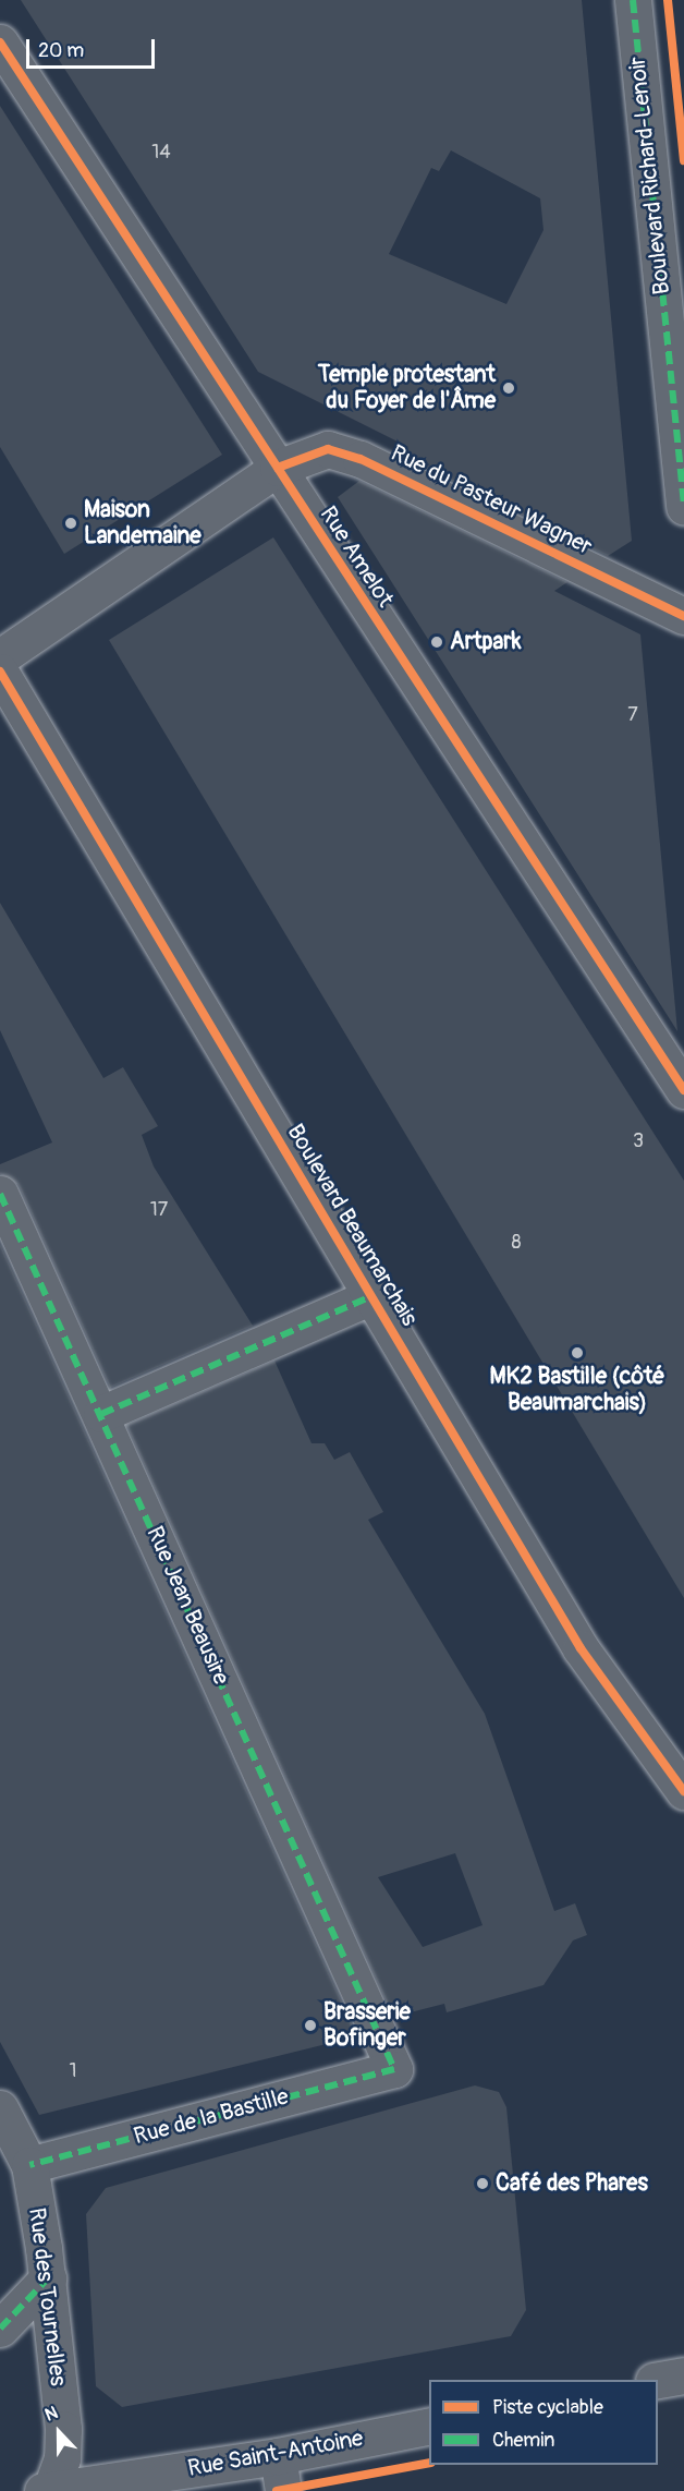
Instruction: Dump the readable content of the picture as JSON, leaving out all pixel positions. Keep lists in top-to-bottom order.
{
  "streets": {
    "street": [
      "Boulevard Richard-Lenoir",
      "Rue du Pasteur Wagner",
      "Rue Amelot",
      "Boulevard Beaumarchais",
      "Rue Jean Beausire",
      "Rue de la Bastille",
      "Rue des Tournelles",
      "Rue Saint-Antoine"
    ]
  },
  "crossings": [
    ["Rue du Pasteur Wagner", "Rue Amelot"],
    ["Rue Jean Beausire", "Rue de la Bastille"],
    ["Rue de la Bastille", "Rue des Tournelles"],
    ["Rue des Tournelles", "Rue Saint-Antoine"]
  ],
  "places": [
    "Temple protestant du Foyer de l'Âme",
    "Maison Landemaine",
    "Artpark",
    "MK2 Bastille (côté Beaumarchais)",
    "Brasserie Bofinger",
    "Café des Phares"
  ],
  "house_numbers": [
    "14",
    "7",
    "3",
    "17",
    "8",
    "1"
  ],
  "legend": ["Piste cyclable", "Chemin"],
  "scale_bar": "20 m",
  "north": "top"
}
